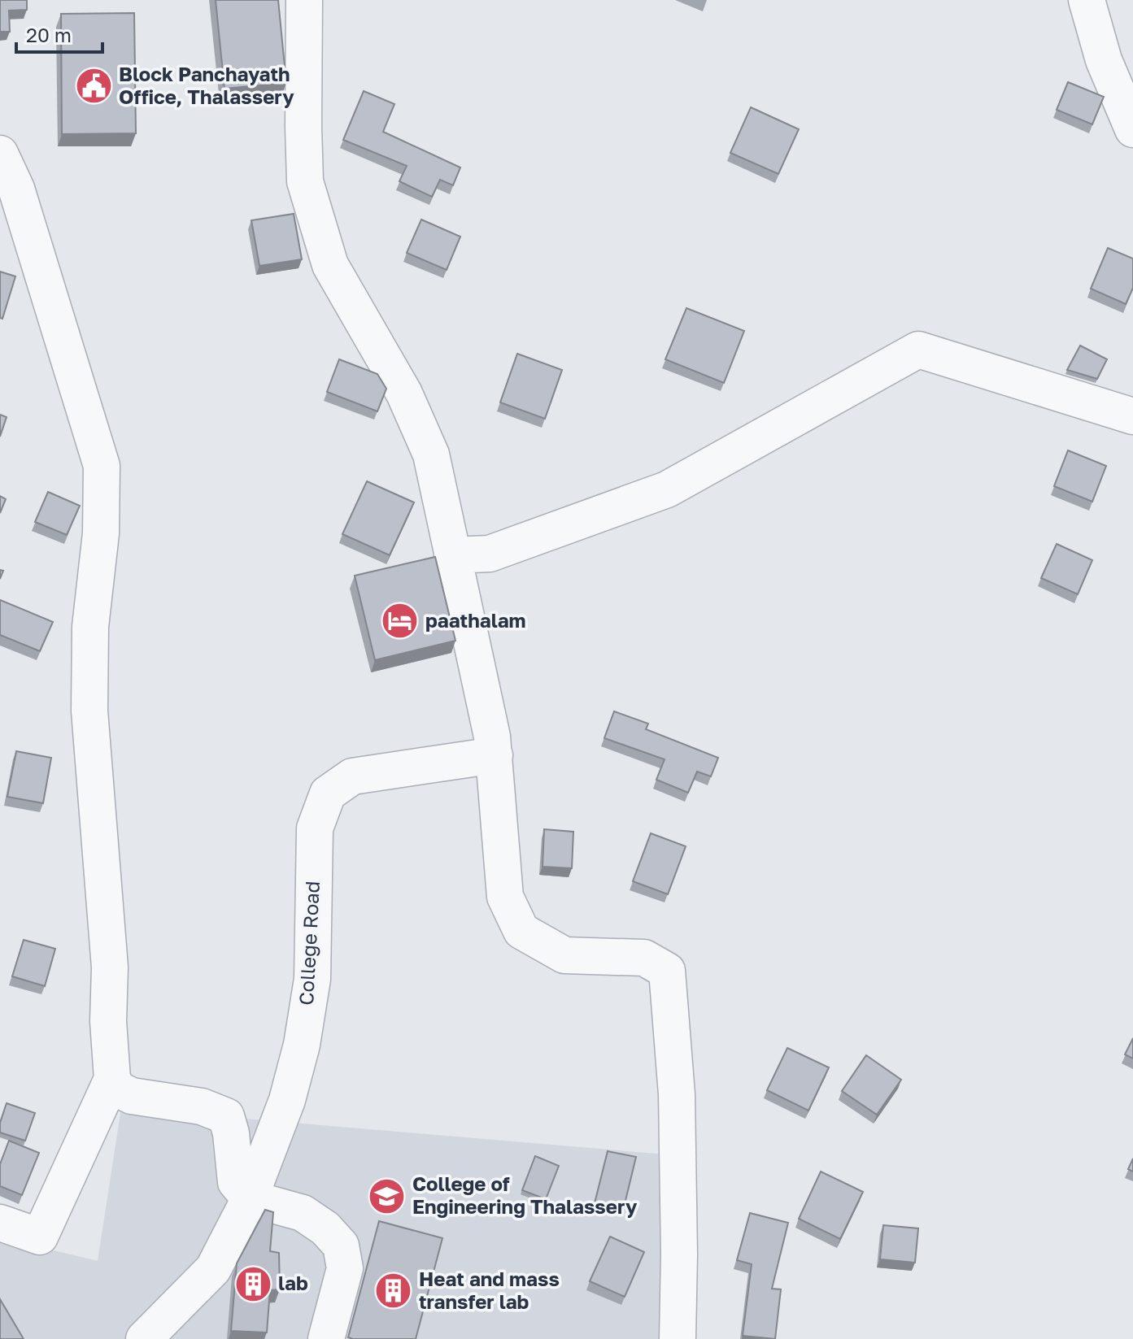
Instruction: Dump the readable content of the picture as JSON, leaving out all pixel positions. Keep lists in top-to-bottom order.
{
  "streets": {
    "street": ["College Road"]
  },
  "places": {
    "public building": ["Block Panchayath Office, Thalassery"],
    "hotel": ["paathalam"],
    "school or university": ["College of Engineering Thalassery"],
    "building": ["lab", "Heat and mass transfer lab"]
  },
  "scale_bar": "20 m"
}
